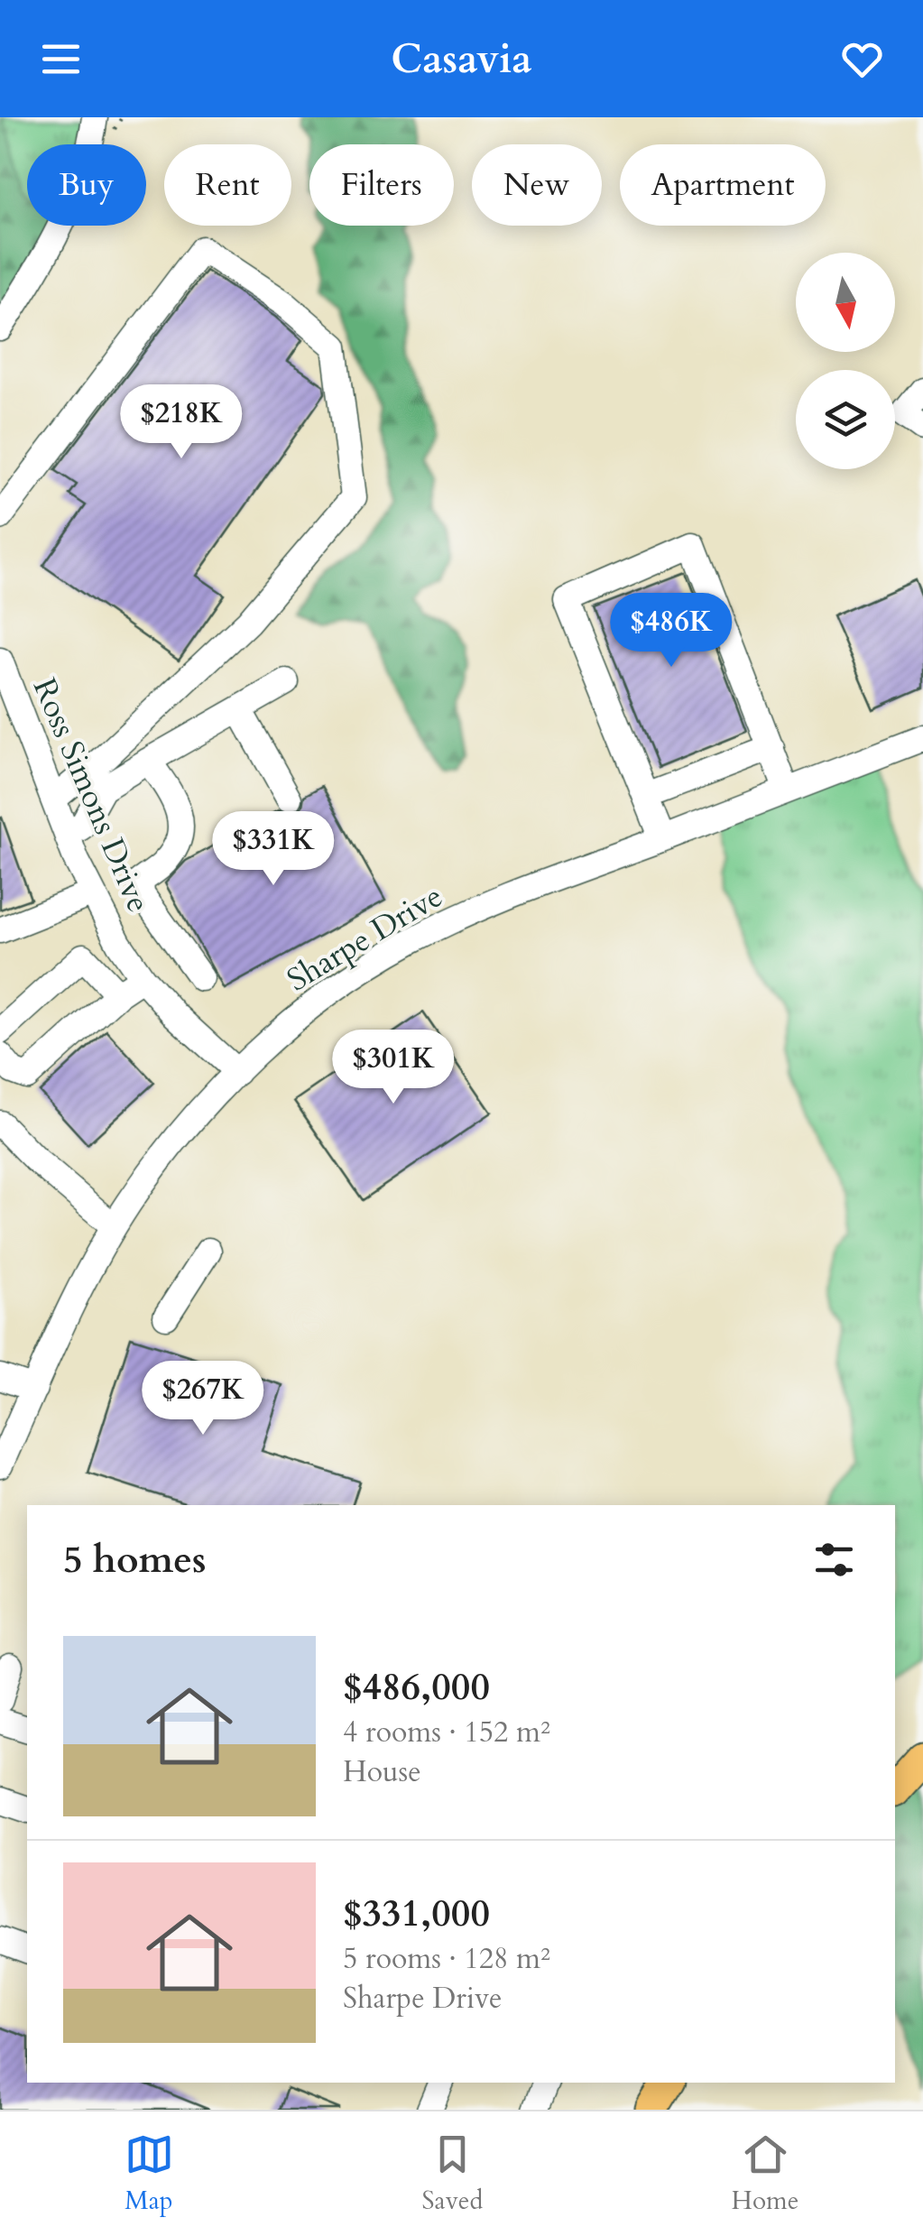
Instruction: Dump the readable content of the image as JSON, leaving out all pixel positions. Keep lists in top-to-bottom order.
{
  "streets": {
    "street": ["Ross Simons Drive", "Sharpe Drive"]
  },
  "crossings": [
    ["Ross Simons Drive", "Sharpe Drive"]
  ],
  "north": "bottom",
  "page": {
    "header": "Casavia",
    "chip": [
      "Buy",
      "Rent",
      "Filters",
      "New",
      "Apartment"
    ],
    "price": [
      "$218K",
      "$486K",
      "$331K",
      "$301K",
      "$267K"
    ],
    "heading": "5 homes",
    "list": [
      {
        "name": "$486,000",
        "note": "4 rooms · 152 m² · House"
      },
      {
        "name": "$331,000",
        "note": "5 rooms · 128 m² · Sharpe Drive"
      }
    ],
    "tabs": ["Map", "Saved", "Home"]
  }
}
